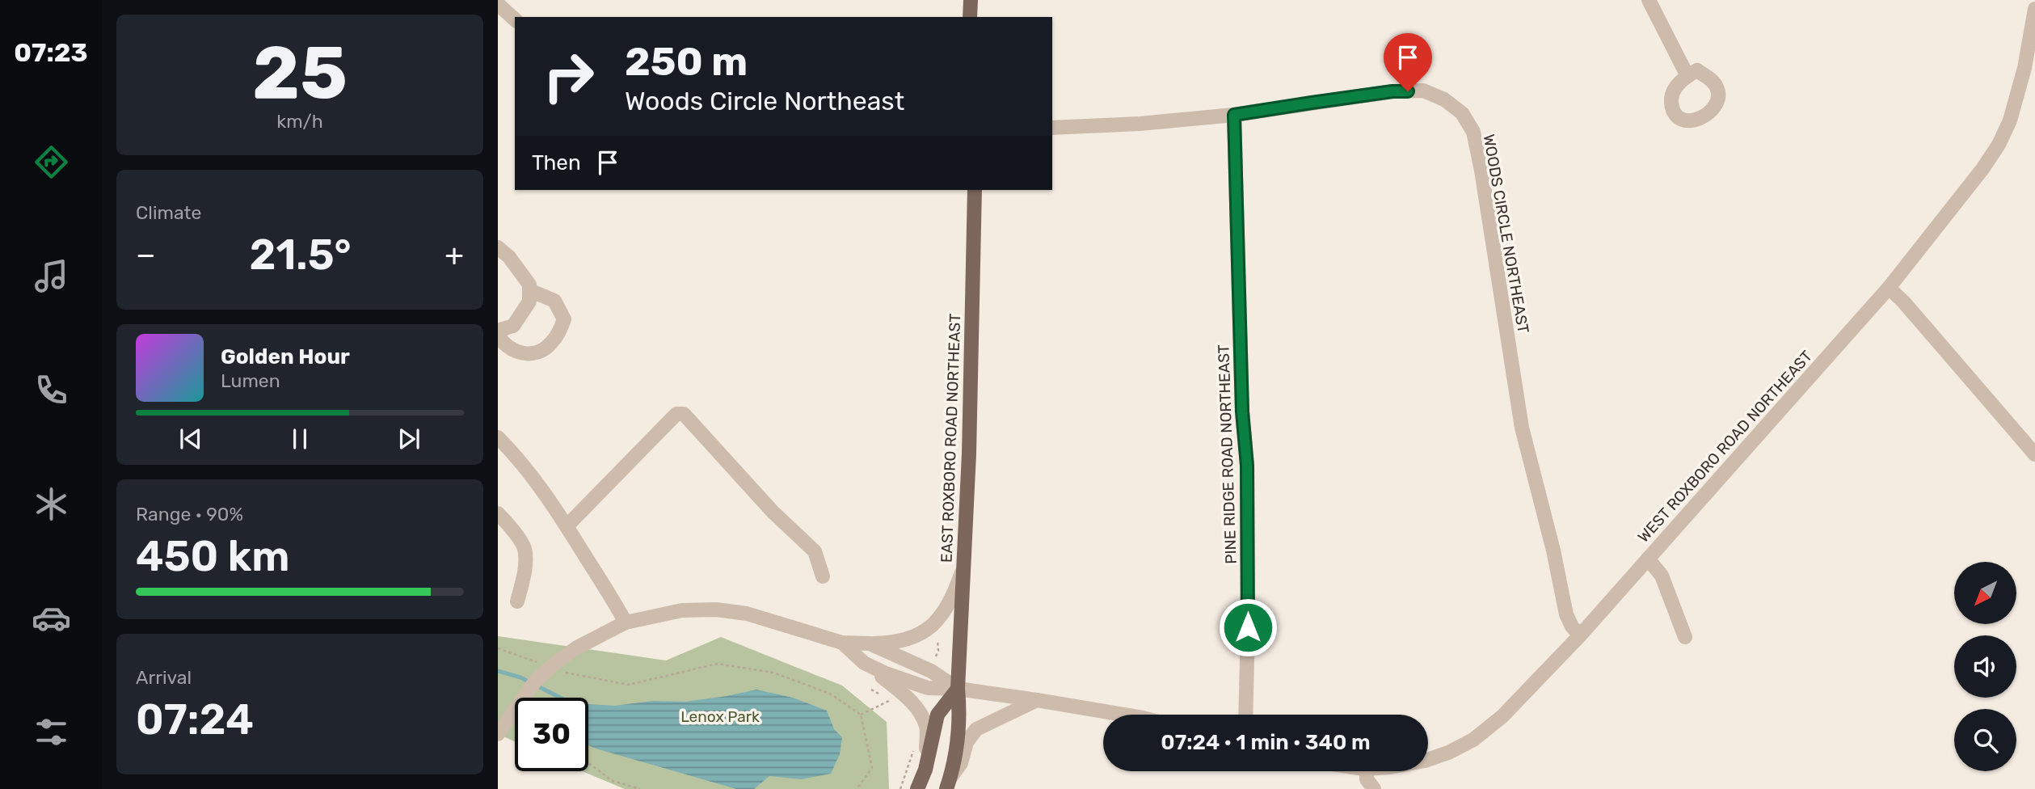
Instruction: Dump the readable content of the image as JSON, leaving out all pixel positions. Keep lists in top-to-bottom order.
{
  "streets": {
    "main road": ["EAST ROXBORO ROAD NORTHEAST"],
    "street": ["WOODS CIRCLE NORTHEAST", "WEST ROXBORO ROAD NORTHEAST", "PINE RIDGE ROAD NORTHEAST"]
  },
  "crossings": [
    ["WOODS CIRCLE NORTHEAST", "WEST ROXBORO ROAD NORTHEAST"],
    ["WOODS CIRCLE NORTHEAST", "PINE RIDGE ROAD NORTHEAST"]
  ],
  "parks": ["Lenox Park"],
  "north": "bottom left",
  "page": {
    "tabs": "07:23",
    "tile": [
      ["25", "km/h"],
      "Climate",
      ["Range · 90%", "450 km"],
      ["Arrival", "07:24"]
    ],
    "turn": ["250 m", "Woods Circle Northeast"],
    "then": "Then",
    "heat": ["−", "21.5°", "+"],
    "song": ["Golden Hour", "Lumen"],
    "limit": "30",
    "trip": "07:24 · 1 min · 340 m"
  }
}
